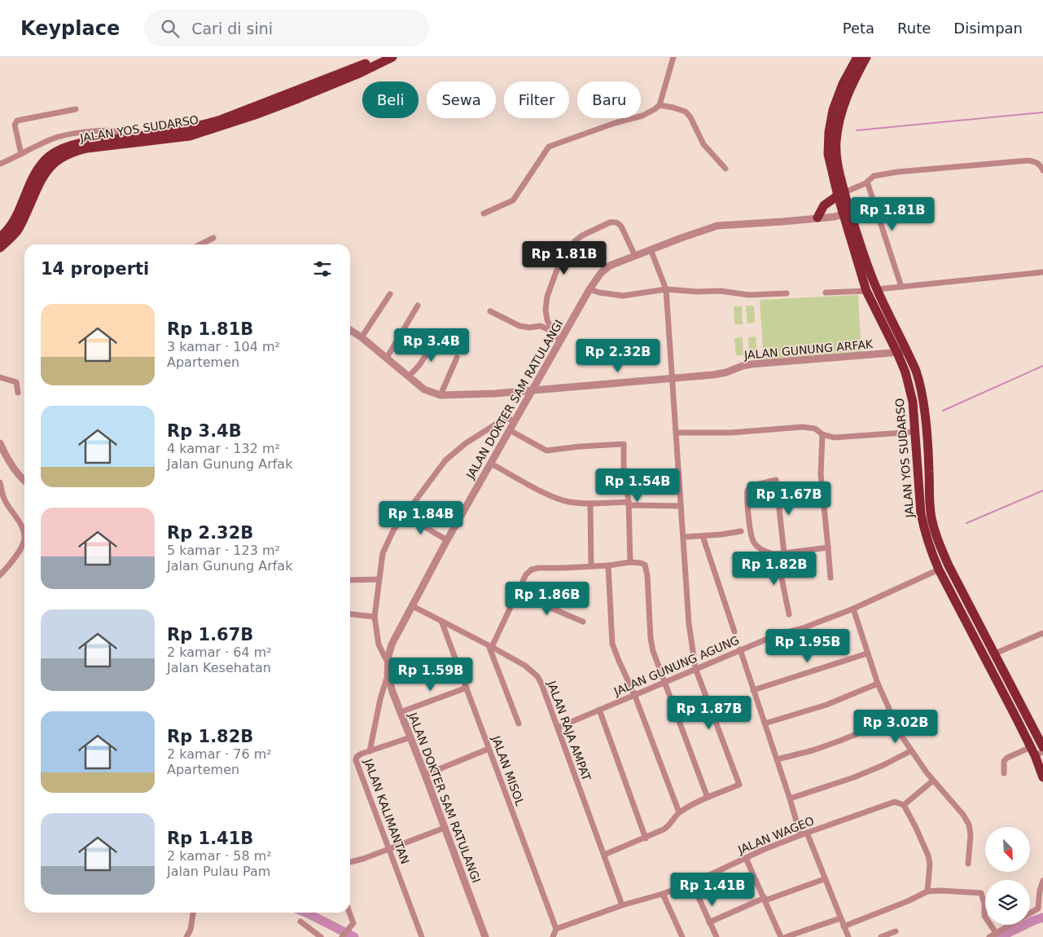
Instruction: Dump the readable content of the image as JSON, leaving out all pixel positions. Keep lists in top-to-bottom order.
{
  "streets": {
    "highway": ["JALAN YOS SUDARSO"],
    "street": [
      "JALAN GUNUNG ARFAK",
      "JALAN DOKTER SAM RATULANGI",
      "JALAN GUNUNG AGUNG",
      "JALAN RAJA AMPAT",
      "JALAN MISOL",
      "JALAN KALIMANTAN",
      "JALAN WAGEO"
    ]
  },
  "crossings": [
    ["JALAN YOS SUDARSO", "JALAN GUNUNG ARFAK"],
    ["JALAN YOS SUDARSO", "JALAN DOKTER SAM RATULANGI"],
    ["JALAN YOS SUDARSO", "JALAN GUNUNG AGUNG"],
    ["JALAN GUNUNG ARFAK", "JALAN DOKTER SAM RATULANGI"],
    ["JALAN DOKTER SAM RATULANGI", "JALAN RAJA AMPAT"],
    ["JALAN DOKTER SAM RATULANGI", "JALAN KALIMANTAN"],
    ["JALAN GUNUNG AGUNG", "JALAN RAJA AMPAT"],
    ["JALAN RAJA AMPAT", "JALAN MISOL"],
    ["JALAN RAJA AMPAT", "JALAN WAGEO"],
    ["JALAN MISOL", "JALAN WAGEO"]
  ],
  "north": "bottom right",
  "page": {
    "header": "Keyplace",
    "search": "Cari di sini",
    "nav": ["Peta", "Rute", "Disimpan"],
    "chip": [
      "Beli",
      "Sewa",
      "Filter",
      "Baru"
    ],
    "price": [
      "Rp 1.81B",
      "Rp 1.81B",
      "Rp 3.4B",
      "Rp 2.32B",
      "Rp 1.54B",
      "Rp 1.67B",
      "Rp 1.84B",
      "Rp 1.82B",
      "Rp 1.86B",
      "Rp 1.95B",
      "Rp 1.59B",
      "Rp 1.87B",
      "Rp 3.02B",
      "Rp 1.41B"
    ],
    "heading": "14 properti",
    "list": [
      {
        "name": "Rp 1.81B",
        "note": "3 kamar · 104 m² · Apartemen"
      },
      {
        "name": "Rp 3.4B",
        "note": "4 kamar · 132 m² · Jalan Gunung Arfak"
      },
      {
        "name": "Rp 2.32B",
        "note": "5 kamar · 123 m² · Jalan Gunung Arfak"
      },
      {
        "name": "Rp 1.67B",
        "note": "2 kamar · 64 m² · Jalan Kesehatan"
      },
      {
        "name": "Rp 1.82B",
        "note": "2 kamar · 76 m² · Apartemen"
      },
      {
        "name": "Rp 1.41B",
        "note": "2 kamar · 58 m² · Jalan Pulau Pam"
      }
    ]
  }
}
